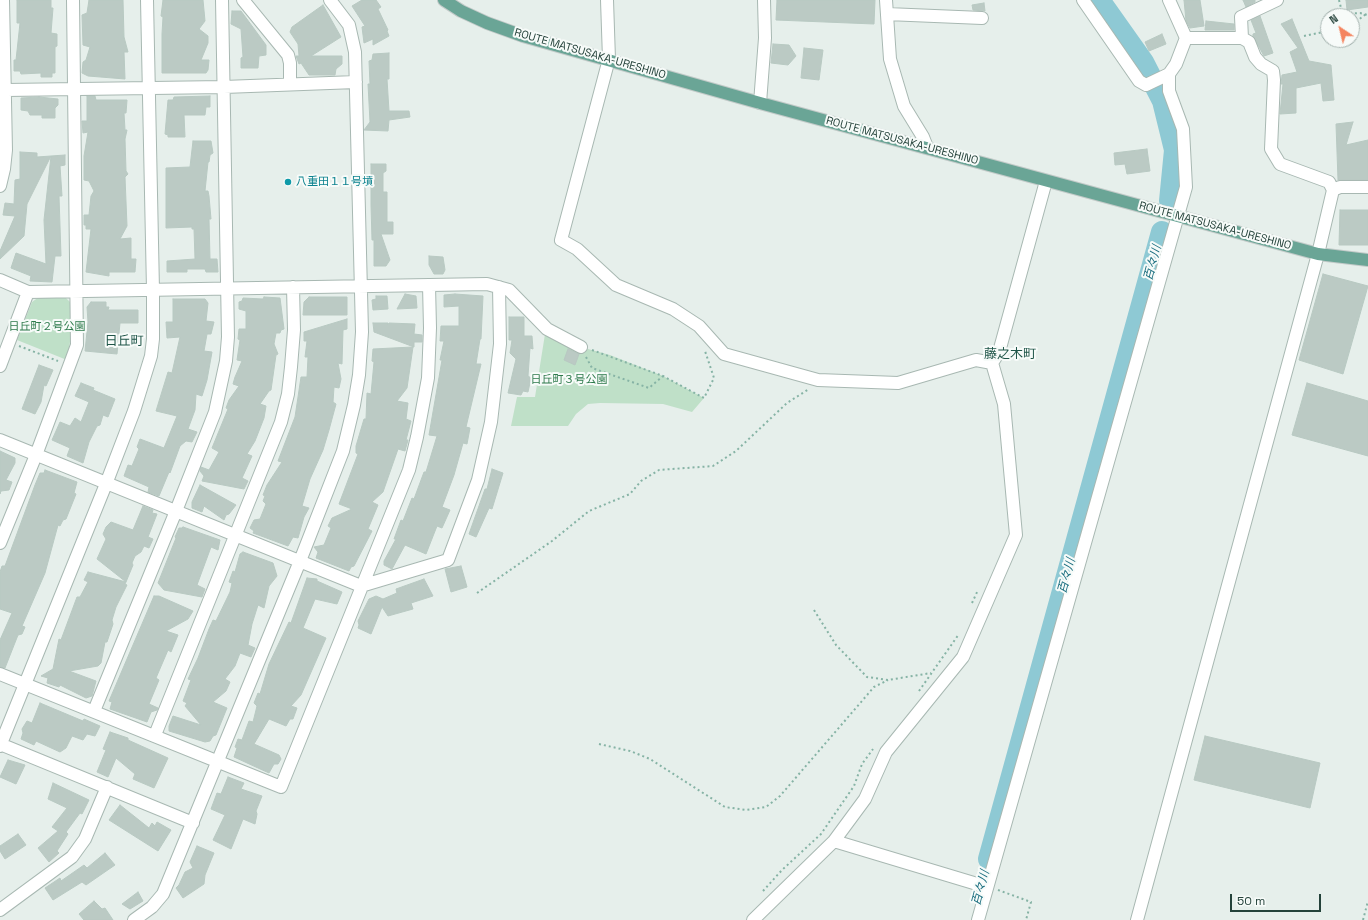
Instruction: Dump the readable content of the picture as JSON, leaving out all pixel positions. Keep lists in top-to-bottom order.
{
  "streets": {
    "main road": ["ROUTE MATSUSAKA-URESHINO"]
  },
  "districts": ["日丘町", "藤之木町"],
  "water": ["百々川"],
  "parks": ["日丘町２号公園", "日丘町３号公園"],
  "places": ["八重田１１号墳"],
  "scale_bar": "50 m",
  "north": "top left"
}
